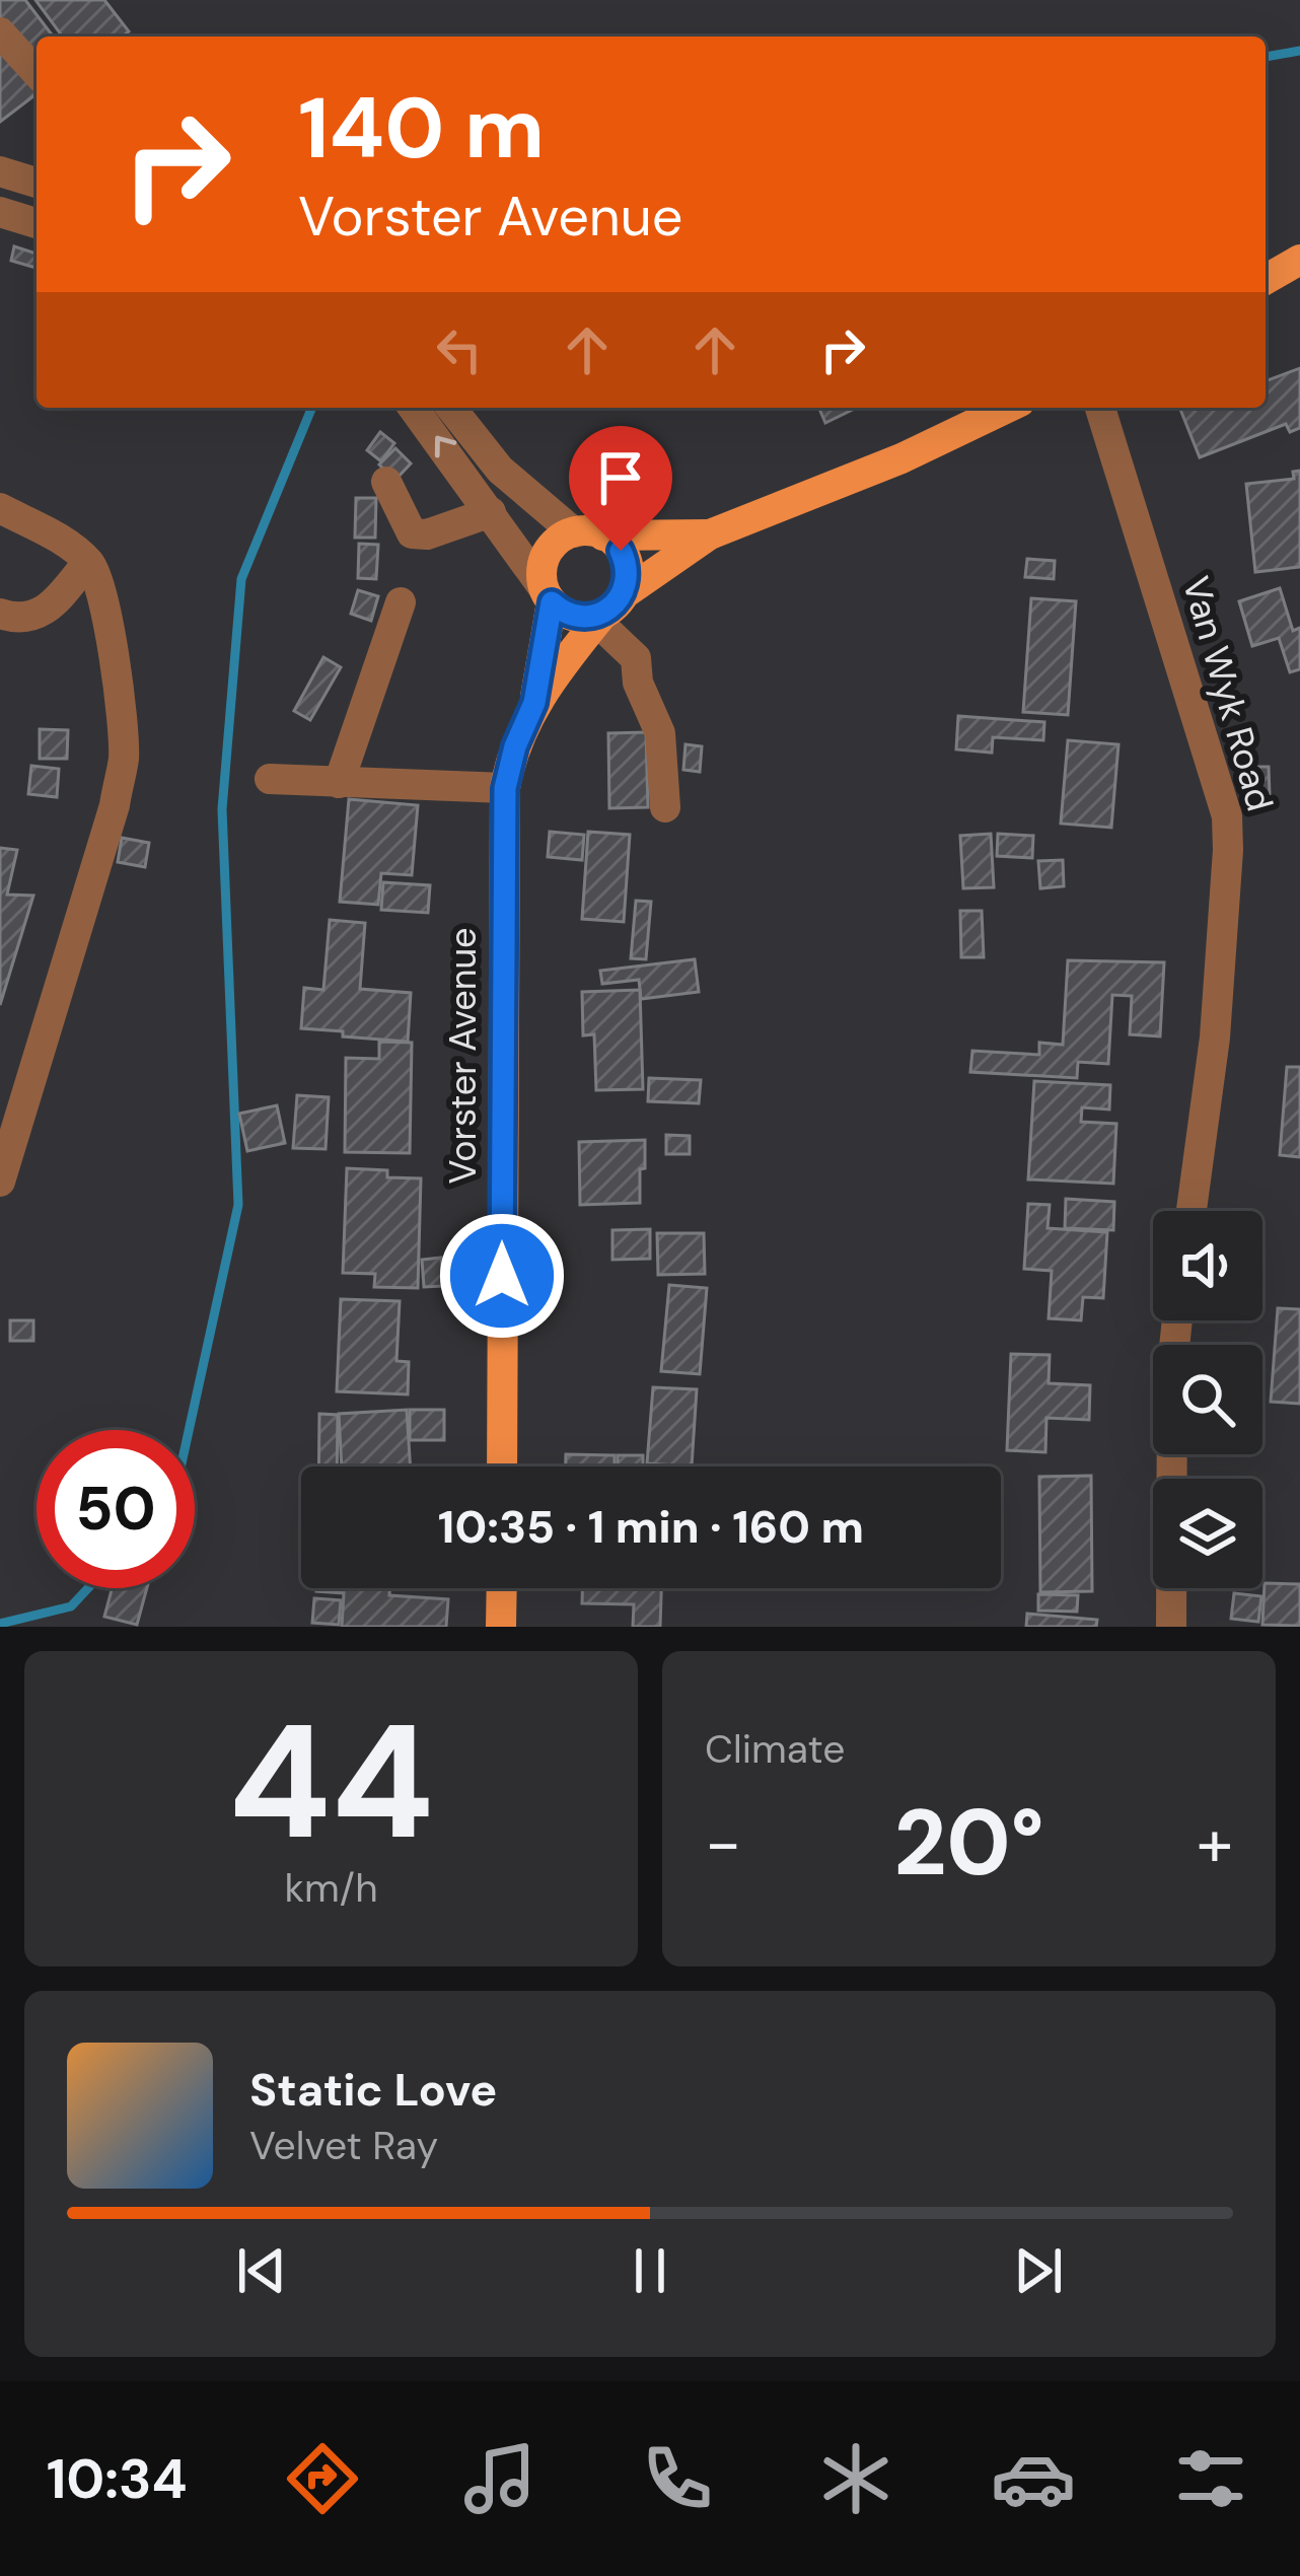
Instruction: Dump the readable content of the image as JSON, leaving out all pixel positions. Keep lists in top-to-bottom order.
{
  "streets": {
    "main road": ["Vorster Avenue"],
    "street": ["Van Wyk Road"]
  },
  "page": {
    "turn": ["140 m", "Vorster Avenue"],
    "limit": "50",
    "trip": "10:35 · 1 min · 160 m",
    "tile": [
      ["44", "km/h"],
      "Climate"
    ],
    "heat": ["−", "20°", "+"],
    "song": ["Static Love", "Velvet Ray"],
    "tabs": "10:34"
  }
}
